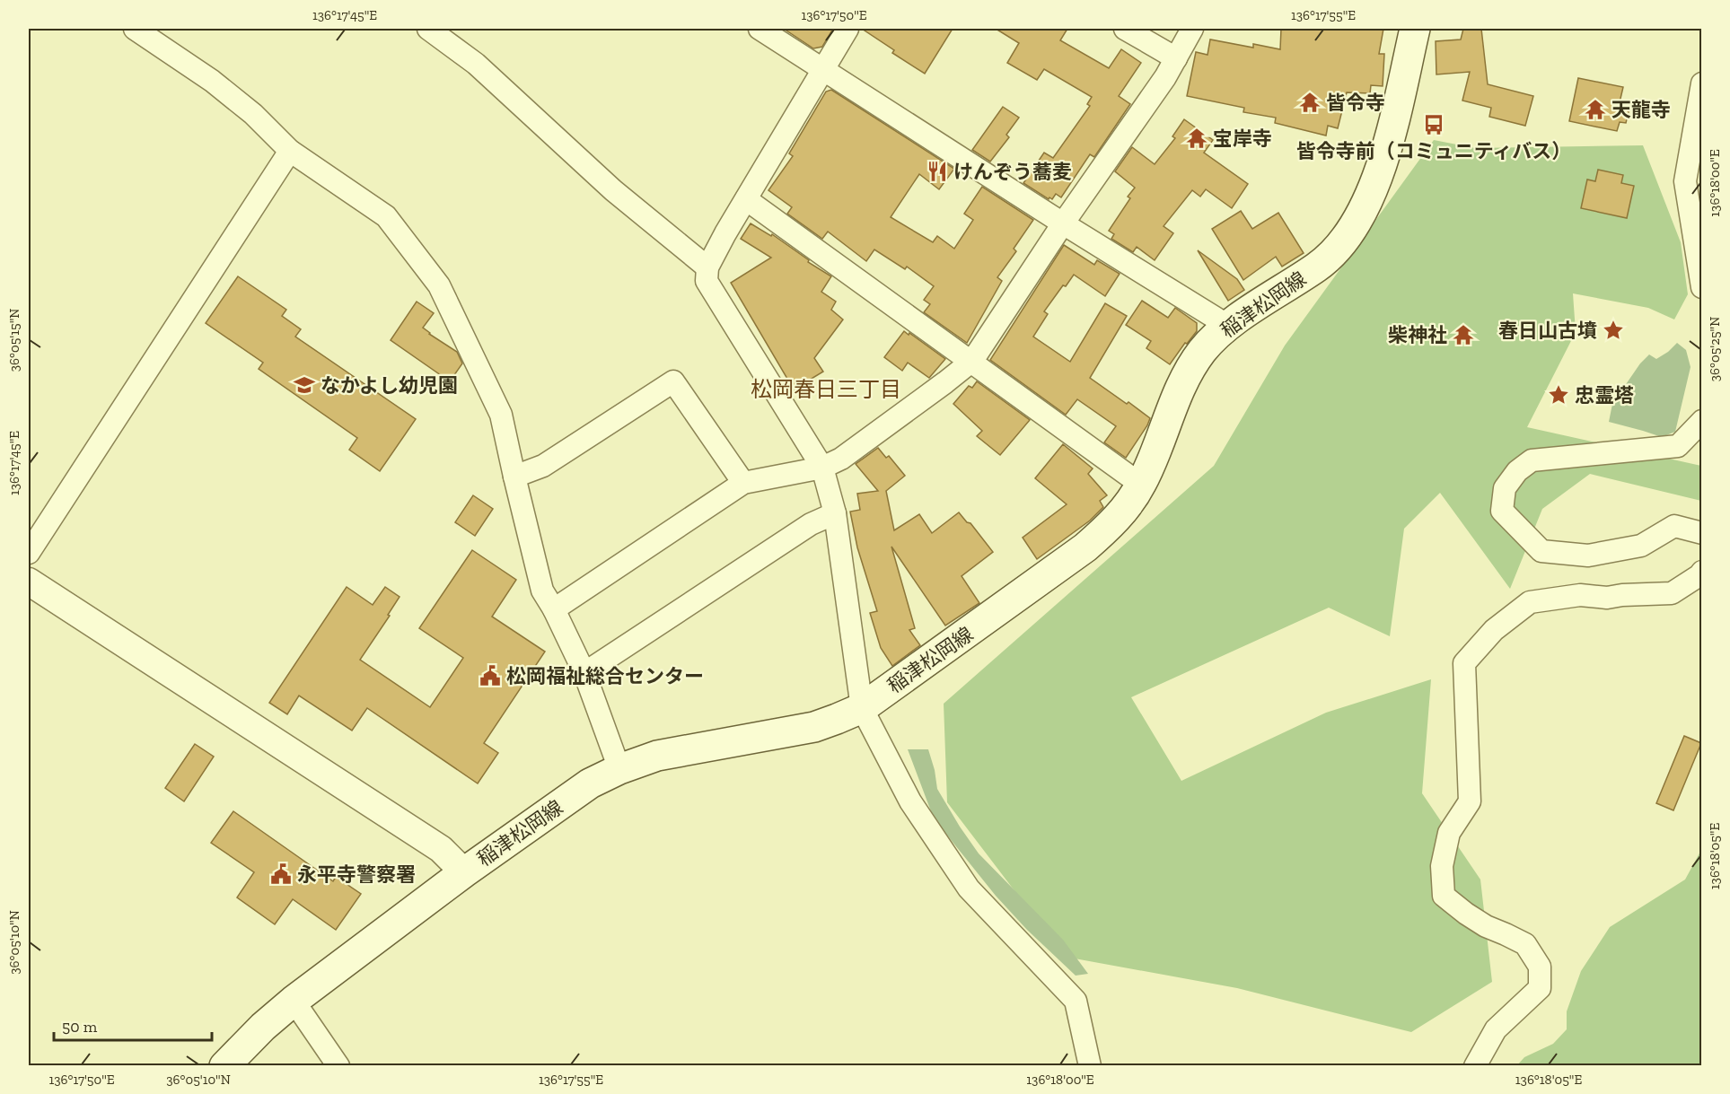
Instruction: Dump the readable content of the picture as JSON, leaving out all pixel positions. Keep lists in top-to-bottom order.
{
  "streets": {
    "main road": ["稲津松岡線"]
  },
  "districts": ["松岡春日三丁目"],
  "places": {
    "temple": [
      "皆令寺",
      "天龍寺",
      "宝岸寺",
      "柴神社"
    ],
    "bus stop": ["皆令寺前（コミュニティバス）"],
    "restaurant": ["けんぞう蕎麦"],
    "place": ["春日山古墳", "忠霊塔"],
    "school or university": ["なかよし幼児園"],
    "public building": ["松岡福祉総合センター", "永平寺警察署"]
  },
  "scale_bar": "50 m",
  "coordinates": [
    "136°17'45\"E",
    "136°17'50\"E",
    "136°17'55\"E",
    "136°18'00\"E",
    "36°05'15\"N",
    "36°05'25\"N",
    "136°18'05\"E",
    "36°05'10\"N"
  ]
}
